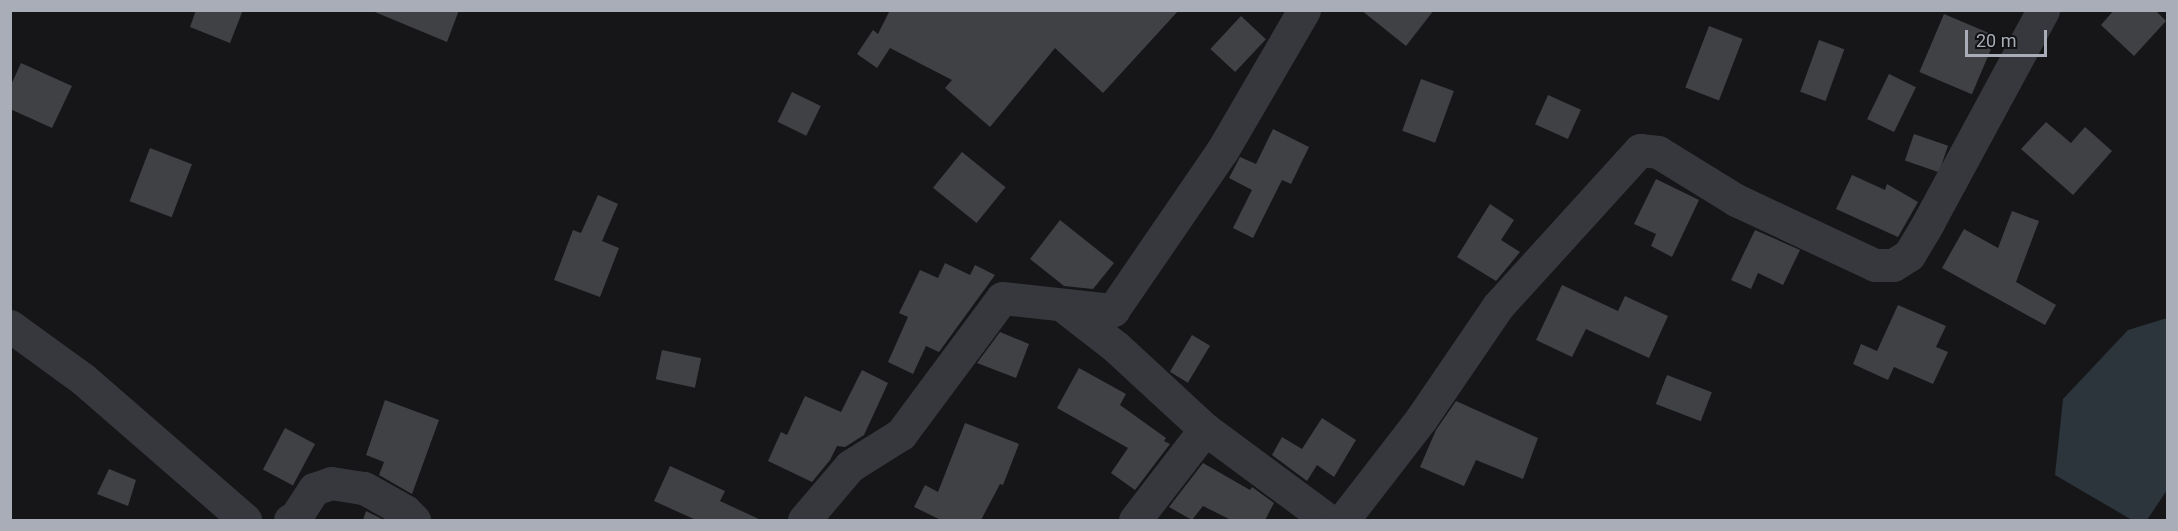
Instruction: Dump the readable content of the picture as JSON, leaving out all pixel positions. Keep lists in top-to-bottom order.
{
  "scale_bar": "20 m"
}
